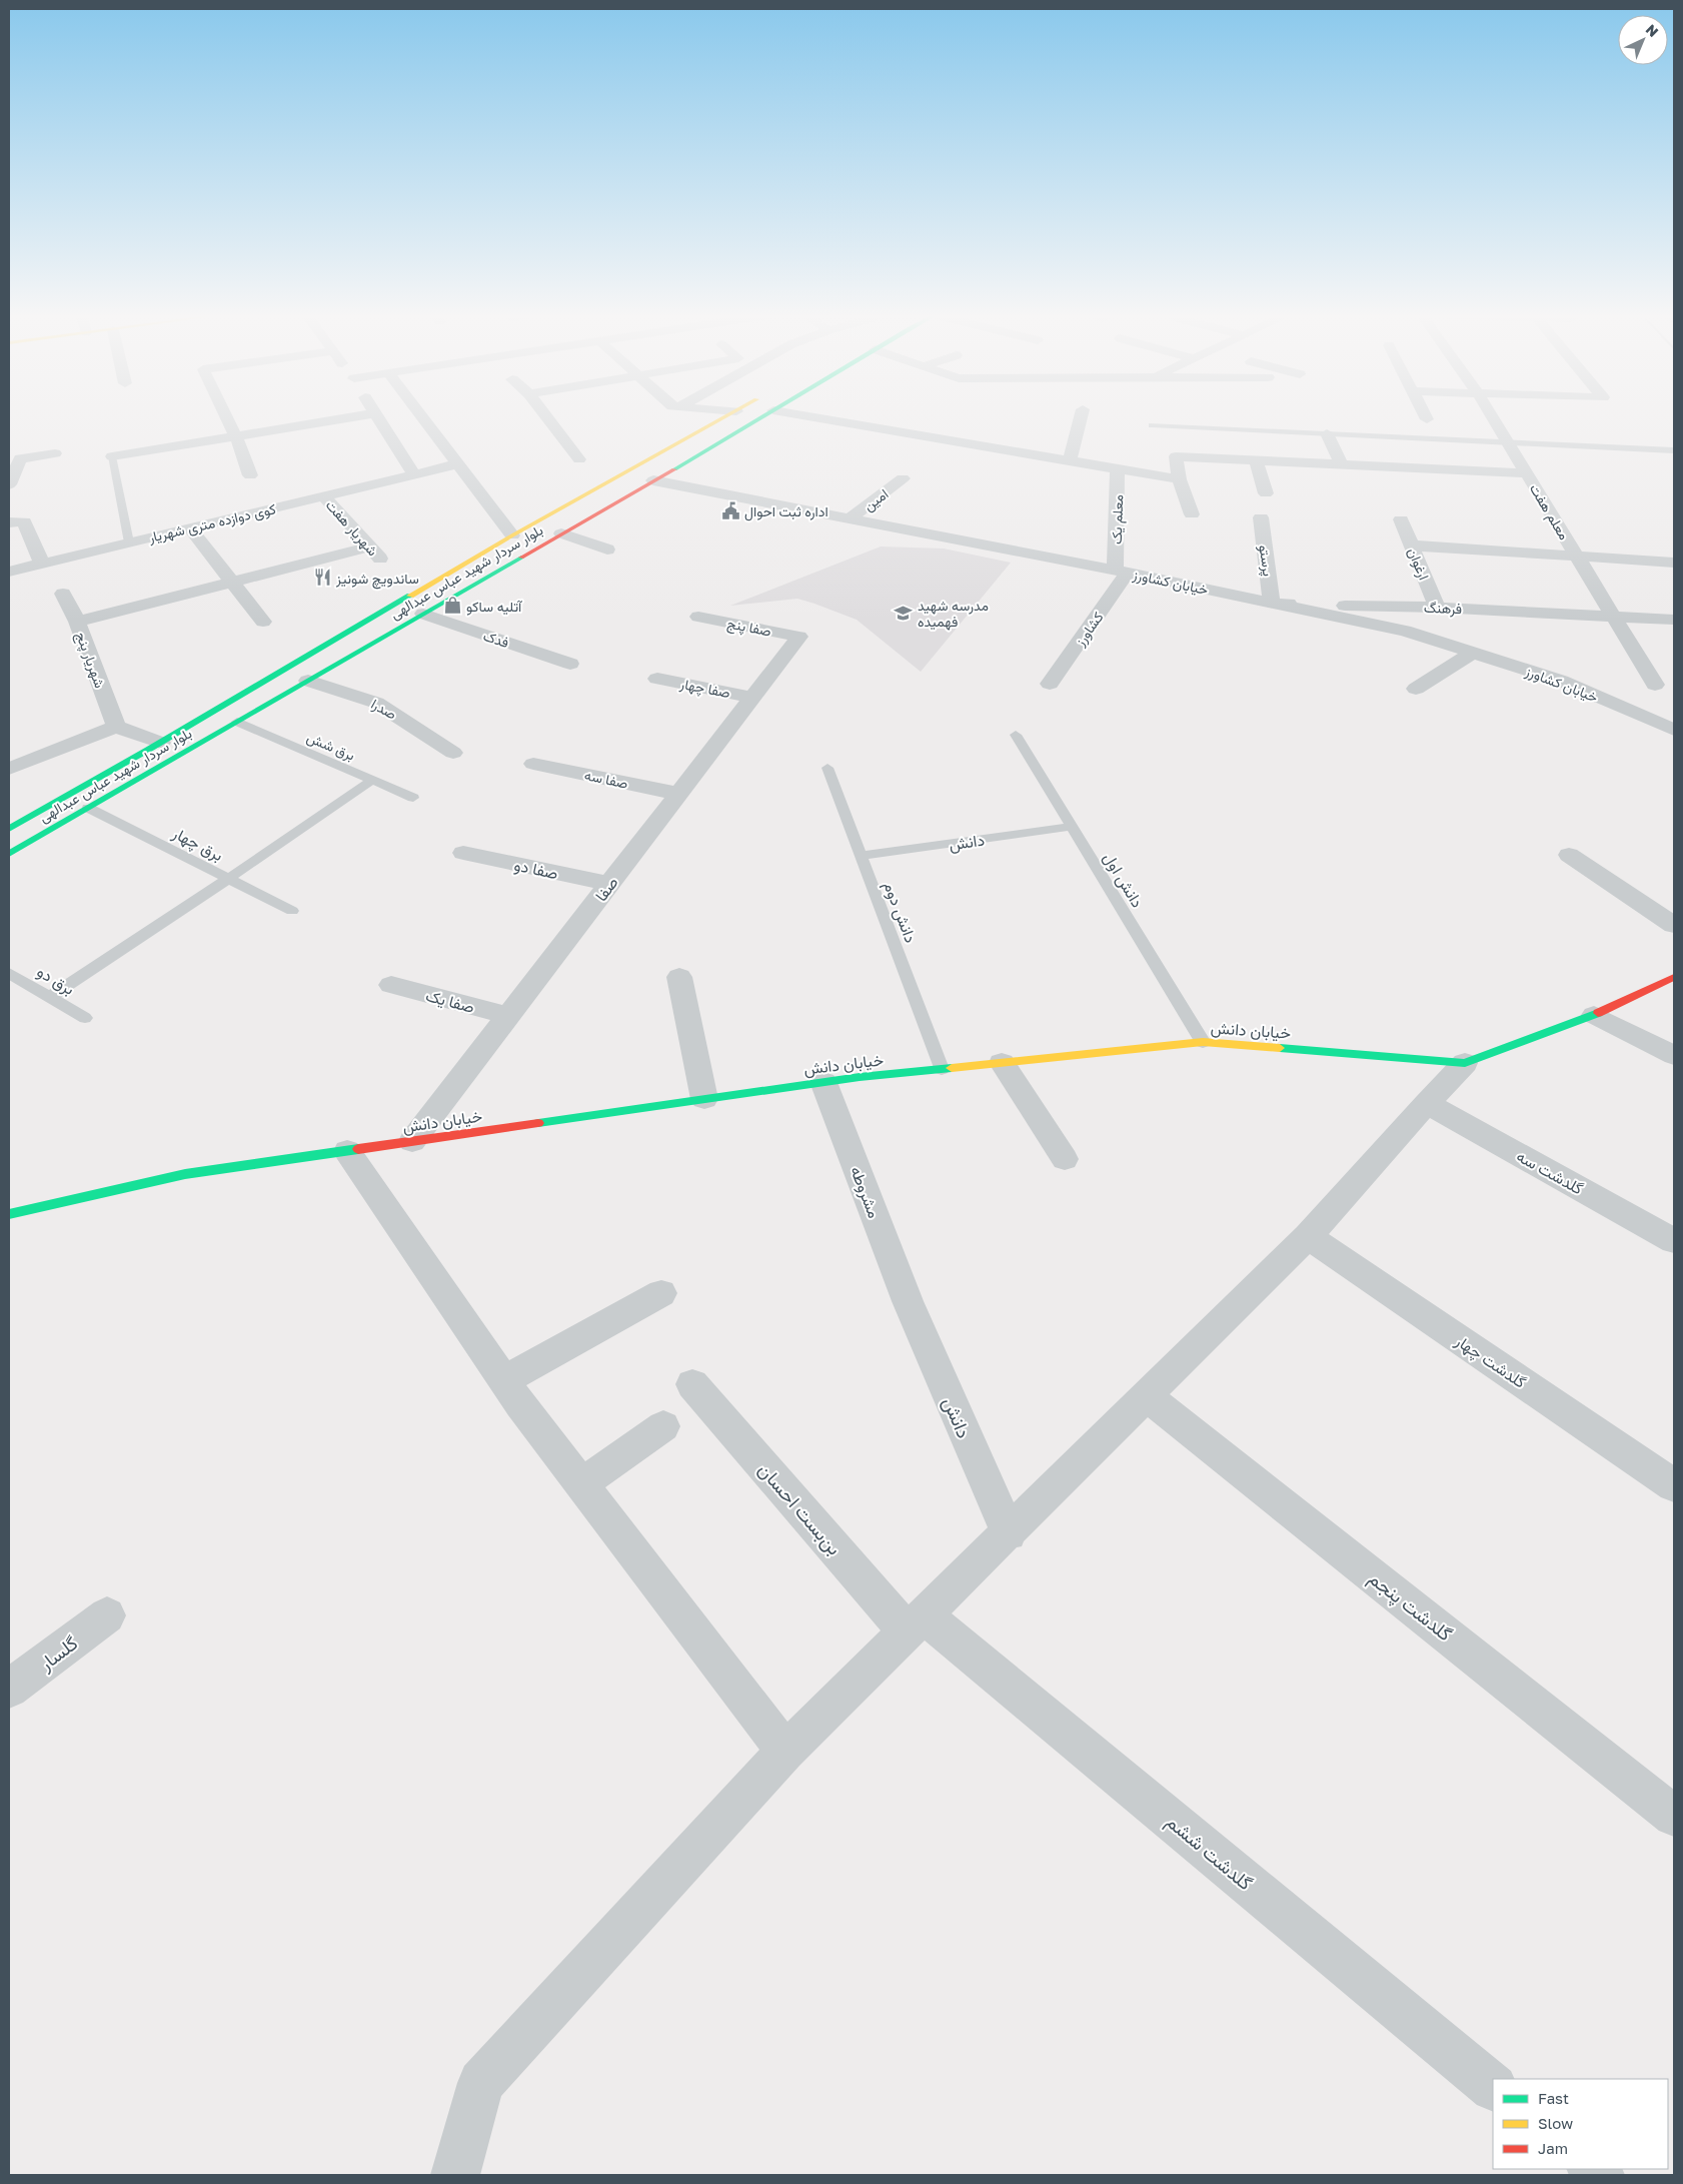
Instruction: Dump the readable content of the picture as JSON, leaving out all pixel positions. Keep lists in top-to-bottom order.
{
  "streets": {
    "street": [
      "امین",
      "معلم هفت",
      "معلم یک",
      "کوی دوازده متری شهریار",
      "شهریار هفت",
      "پرستو",
      "ارغوان",
      "بلوار سردار شهید عباس عبدالهی",
      "خیابان کشاورز",
      "فرهنگ",
      "صفا پنج",
      "کشاورز",
      "فدک",
      "شهریار پنج",
      "صفا چهار",
      "صدرا",
      "صفا سه",
      "دانش",
      "صفا دو",
      "صفا",
      "صفا یک",
      "خیابان دانش",
      "گلدشت سه",
      "مشروطه",
      "گلدشت چهار",
      "بن‌بست احسان",
      "گلدشت پنجم",
      "گلسار",
      "گلدشت ششم"
    ],
    "lane": [
      "برق شش",
      "برق چهار",
      "دانش اول",
      "دانش دوم",
      "برق دو"
    ]
  },
  "crossings": [
    ["امین", "خیابان کشاورز"],
    ["معلم هفت", "فرهنگ"],
    ["معلم یک", "خیابان کشاورز"],
    ["معلم یک", "کشاورز"],
    ["کوی دوازده متری شهریار", "شهریار هفت"],
    ["پرستو", "خیابان کشاورز"],
    ["پرستو", "فرهنگ"],
    ["ارغوان", "فرهنگ"],
    ["بلوار سردار شهید عباس عبدالهی", "خیابان کشاورز"],
    ["بلوار سردار شهید عباس عبدالهی", "فدک"],
    ["بلوار سردار شهید عباس عبدالهی", "صدرا"],
    ["بلوار سردار شهید عباس عبدالهی", "برق شش"],
    ["بلوار سردار شهید عباس عبدالهی", "برق چهار"],
    ["خیابان کشاورز", "فرهنگ"],
    ["خیابان کشاورز", "کشاورز"],
    ["صفا پنج", "صفا"],
    ["صفا چهار", "صفا"],
    ["صفا سه", "صفا"],
    ["دانش", "دانش اول"],
    ["دانش", "دانش دوم"],
    ["دانش", "مشروطه"],
    ["صفا دو", "صفا"],
    ["دانش اول", "خیابان دانش"],
    ["صفا", "صفا یک"],
    ["صفا", "خیابان دانش"],
    ["دانش دوم", "خیابان دانش"],
    ["خیابان دانش", "مشروطه"],
    ["بن‌بست احسان", "گلدشت ششم"]
  ],
  "places": {
    "public building": ["اداره ثبت احوال"],
    "restaurant": ["ساندویچ شونیز"],
    "shop": ["آتلیه ساکو"],
    "school or university": ["مدرسه شهید فهمیده"]
  },
  "legend": ["Fast", "Slow", "Jam"],
  "north": "top right"
}
